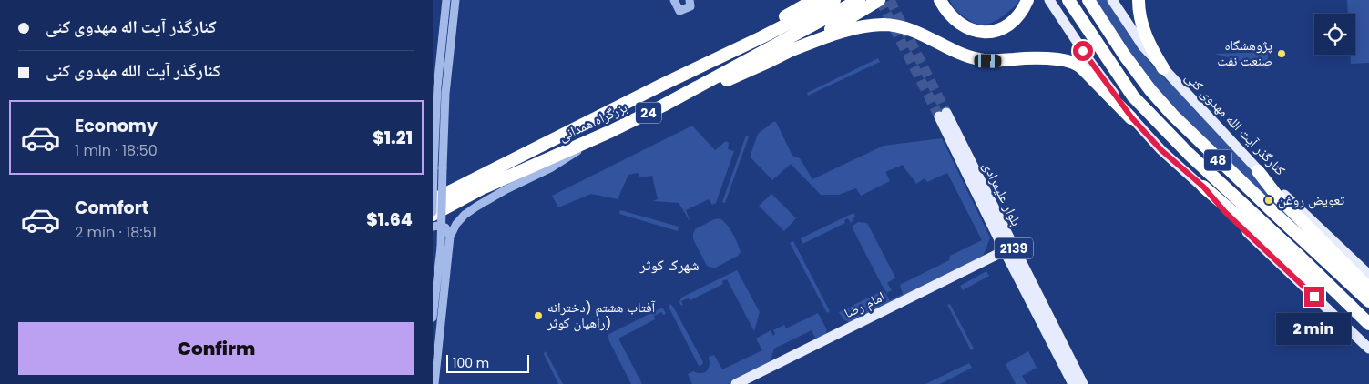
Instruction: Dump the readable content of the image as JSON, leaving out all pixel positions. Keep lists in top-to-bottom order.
{
  "streets": {
    "highway": ["24", "بزرگراه همدانی", "48"],
    "main road": [
      "کنارگذر آیت الله مهدوی کنی",
      "بلوار علیمرادی",
      "2139",
      "امام رضا"
    ]
  },
  "crossings": [
    ["بلوار علیمرادی", "امام رضا"]
  ],
  "districts": ["شهرک کوثر"],
  "places": ["پژوهشگاه صنعت نفت", "تعویض روغن", "آفتاب هشتم (دخترانه راهیان کوثر)"],
  "scale_bar": "100 m",
  "page": {
    "banner": ["کنارگذر آیت اله مهدوی کنی", "کنارگذر آیت الله مهدوی کنی"],
    "list": [
      {
        "name": "Economy",
        "note": "1 min · 18:50",
        "value": "$1.21"
      },
      {
        "name": "Comfort",
        "note": "2 min · 18:51",
        "value": "$1.64"
      }
    ],
    "buttons": "Confirm",
    "bubble": "2 min",
    "scale": "100 m"
  }
}
